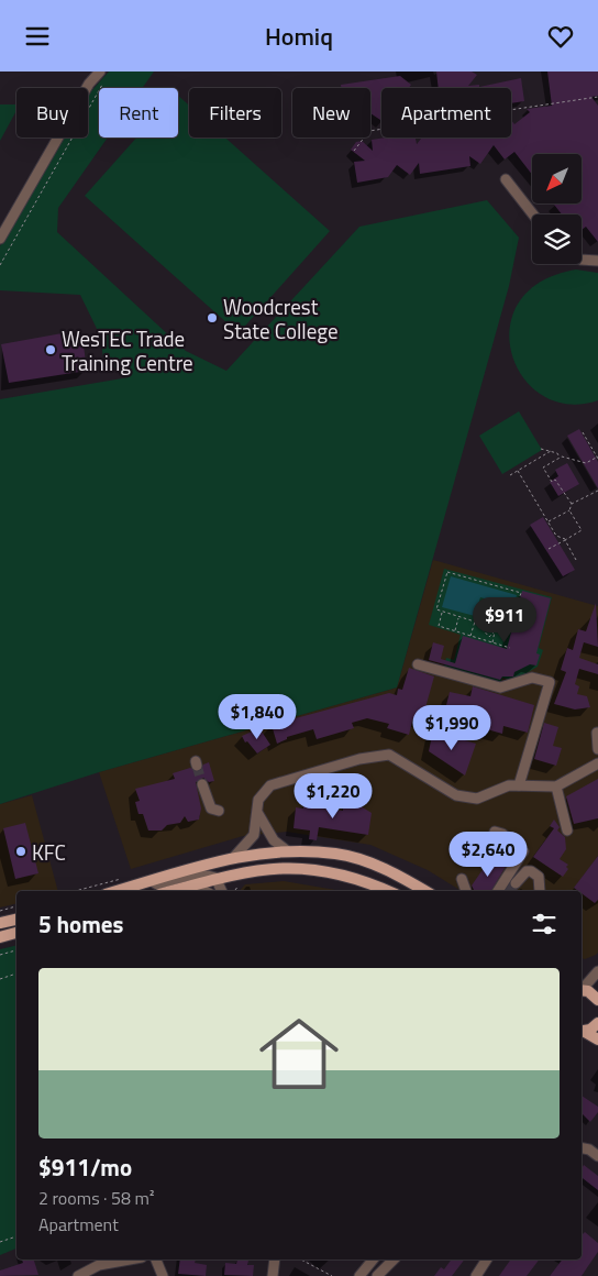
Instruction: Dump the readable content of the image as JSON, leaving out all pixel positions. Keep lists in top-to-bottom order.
{
  "places": ["Woodcrest State College", "WesTEC Trade Training Centre", "KFC"],
  "north": "bottom left",
  "page": {
    "header": "Homiq",
    "chip": [
      "Buy",
      "Rent",
      "Filters",
      "New",
      "Apartment"
    ],
    "price": [
      "$911",
      "$1,840",
      "$1,990",
      "$1,220",
      "$2,640"
    ],
    "heading": "5 homes",
    "list": [
      {
        "name": "$911/mo",
        "note": "2 rooms · 58 m² · Apartment"
      }
    ]
  }
}
